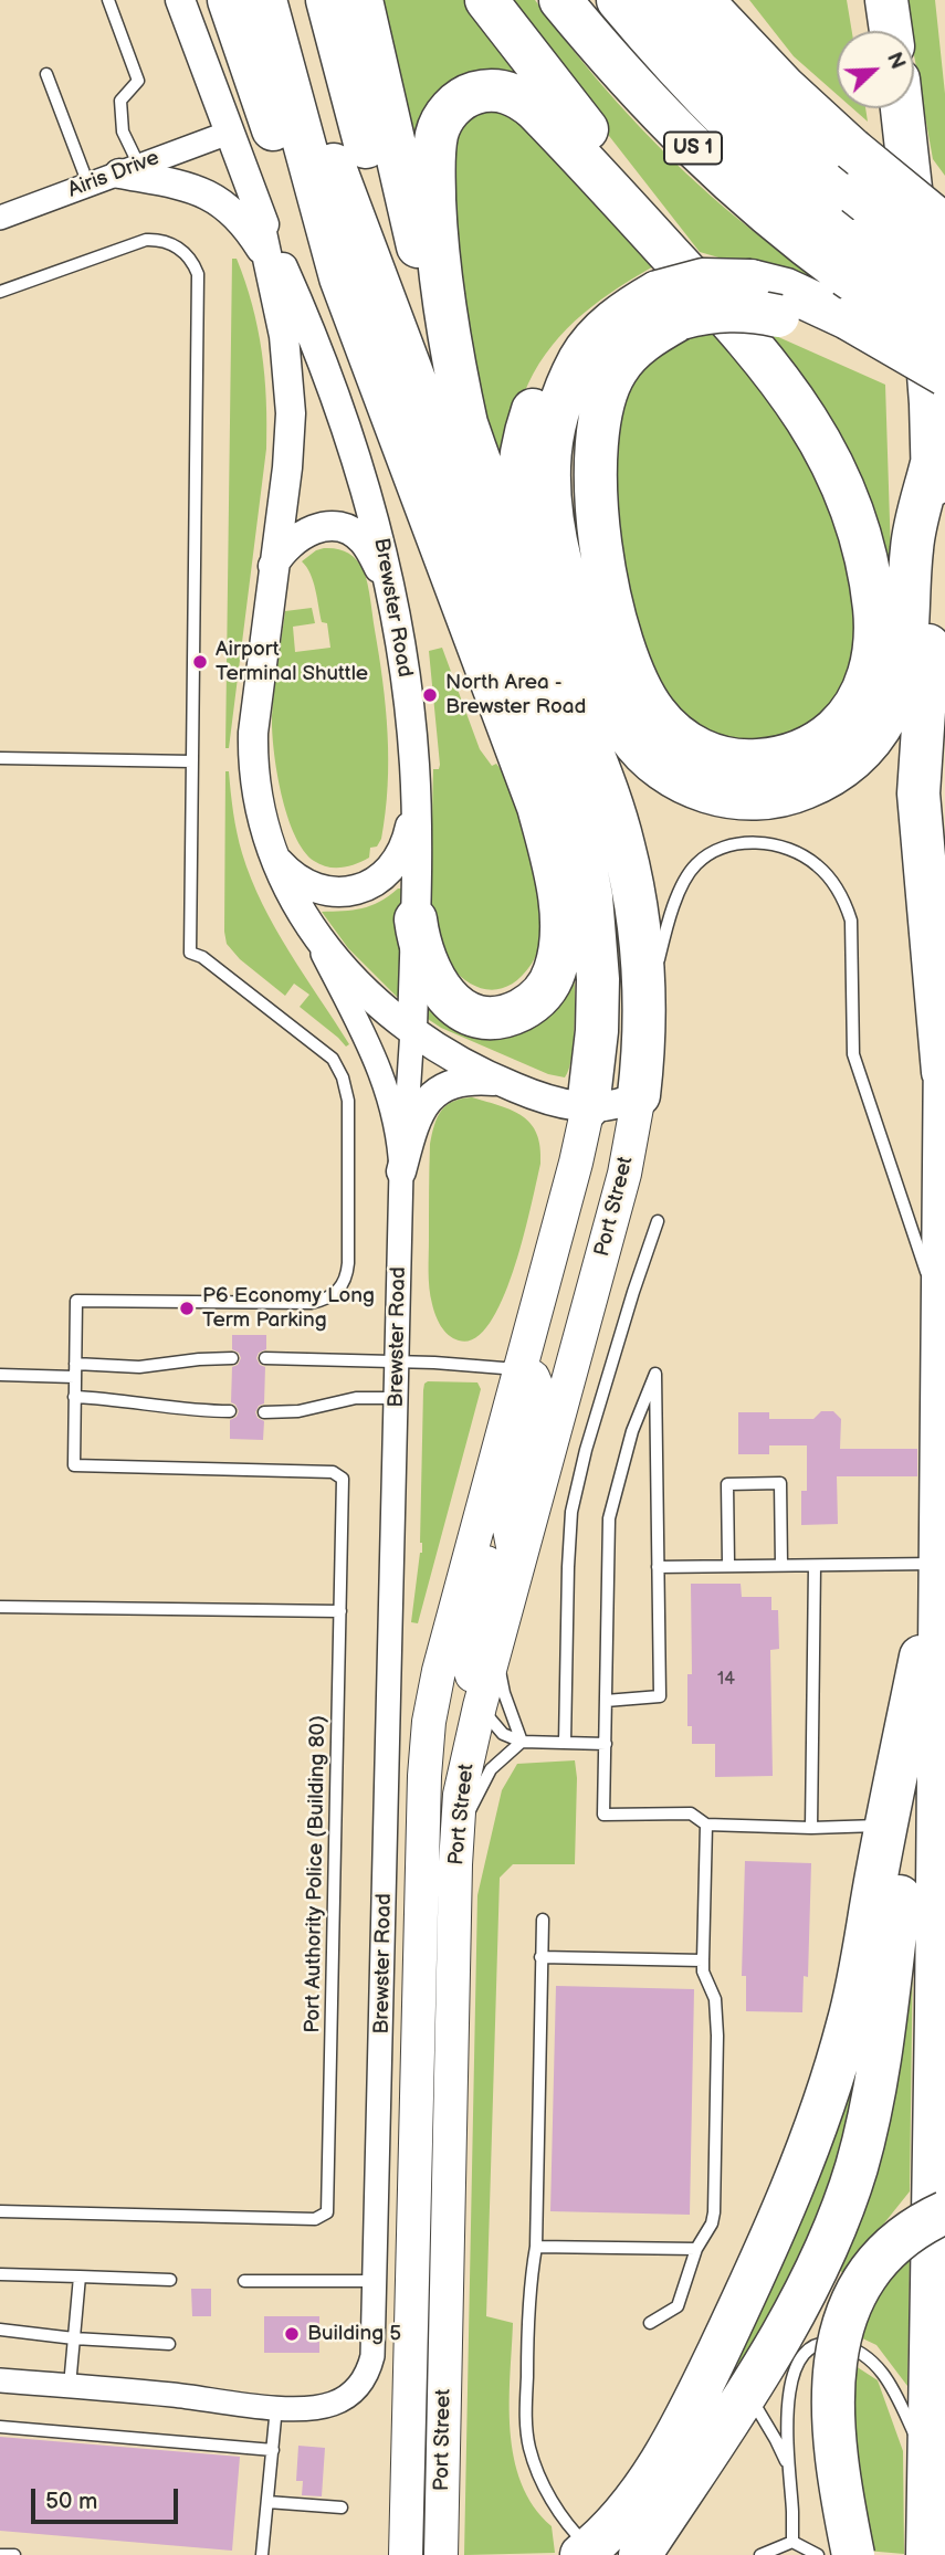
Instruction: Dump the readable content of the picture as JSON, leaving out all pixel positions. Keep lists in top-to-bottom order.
{
  "streets": {
    "highway": ["US 1"],
    "main road": ["Port Street"],
    "street": ["Airis Drive", "Brewster Road"],
    "lane": ["Port Authority Police (Building 80)"]
  },
  "crossings": [
    ["Airis Drive", "Brewster Road"],
    ["Brewster Road", "Port Street"]
  ],
  "places": [
    "Airport Terminal Shuttle",
    "North Area - Brewster Road",
    "P6 Economy Long Term Parking",
    "Building 5"
  ],
  "house_numbers": ["14"],
  "scale_bar": "50 m",
  "north": "top right"
}
